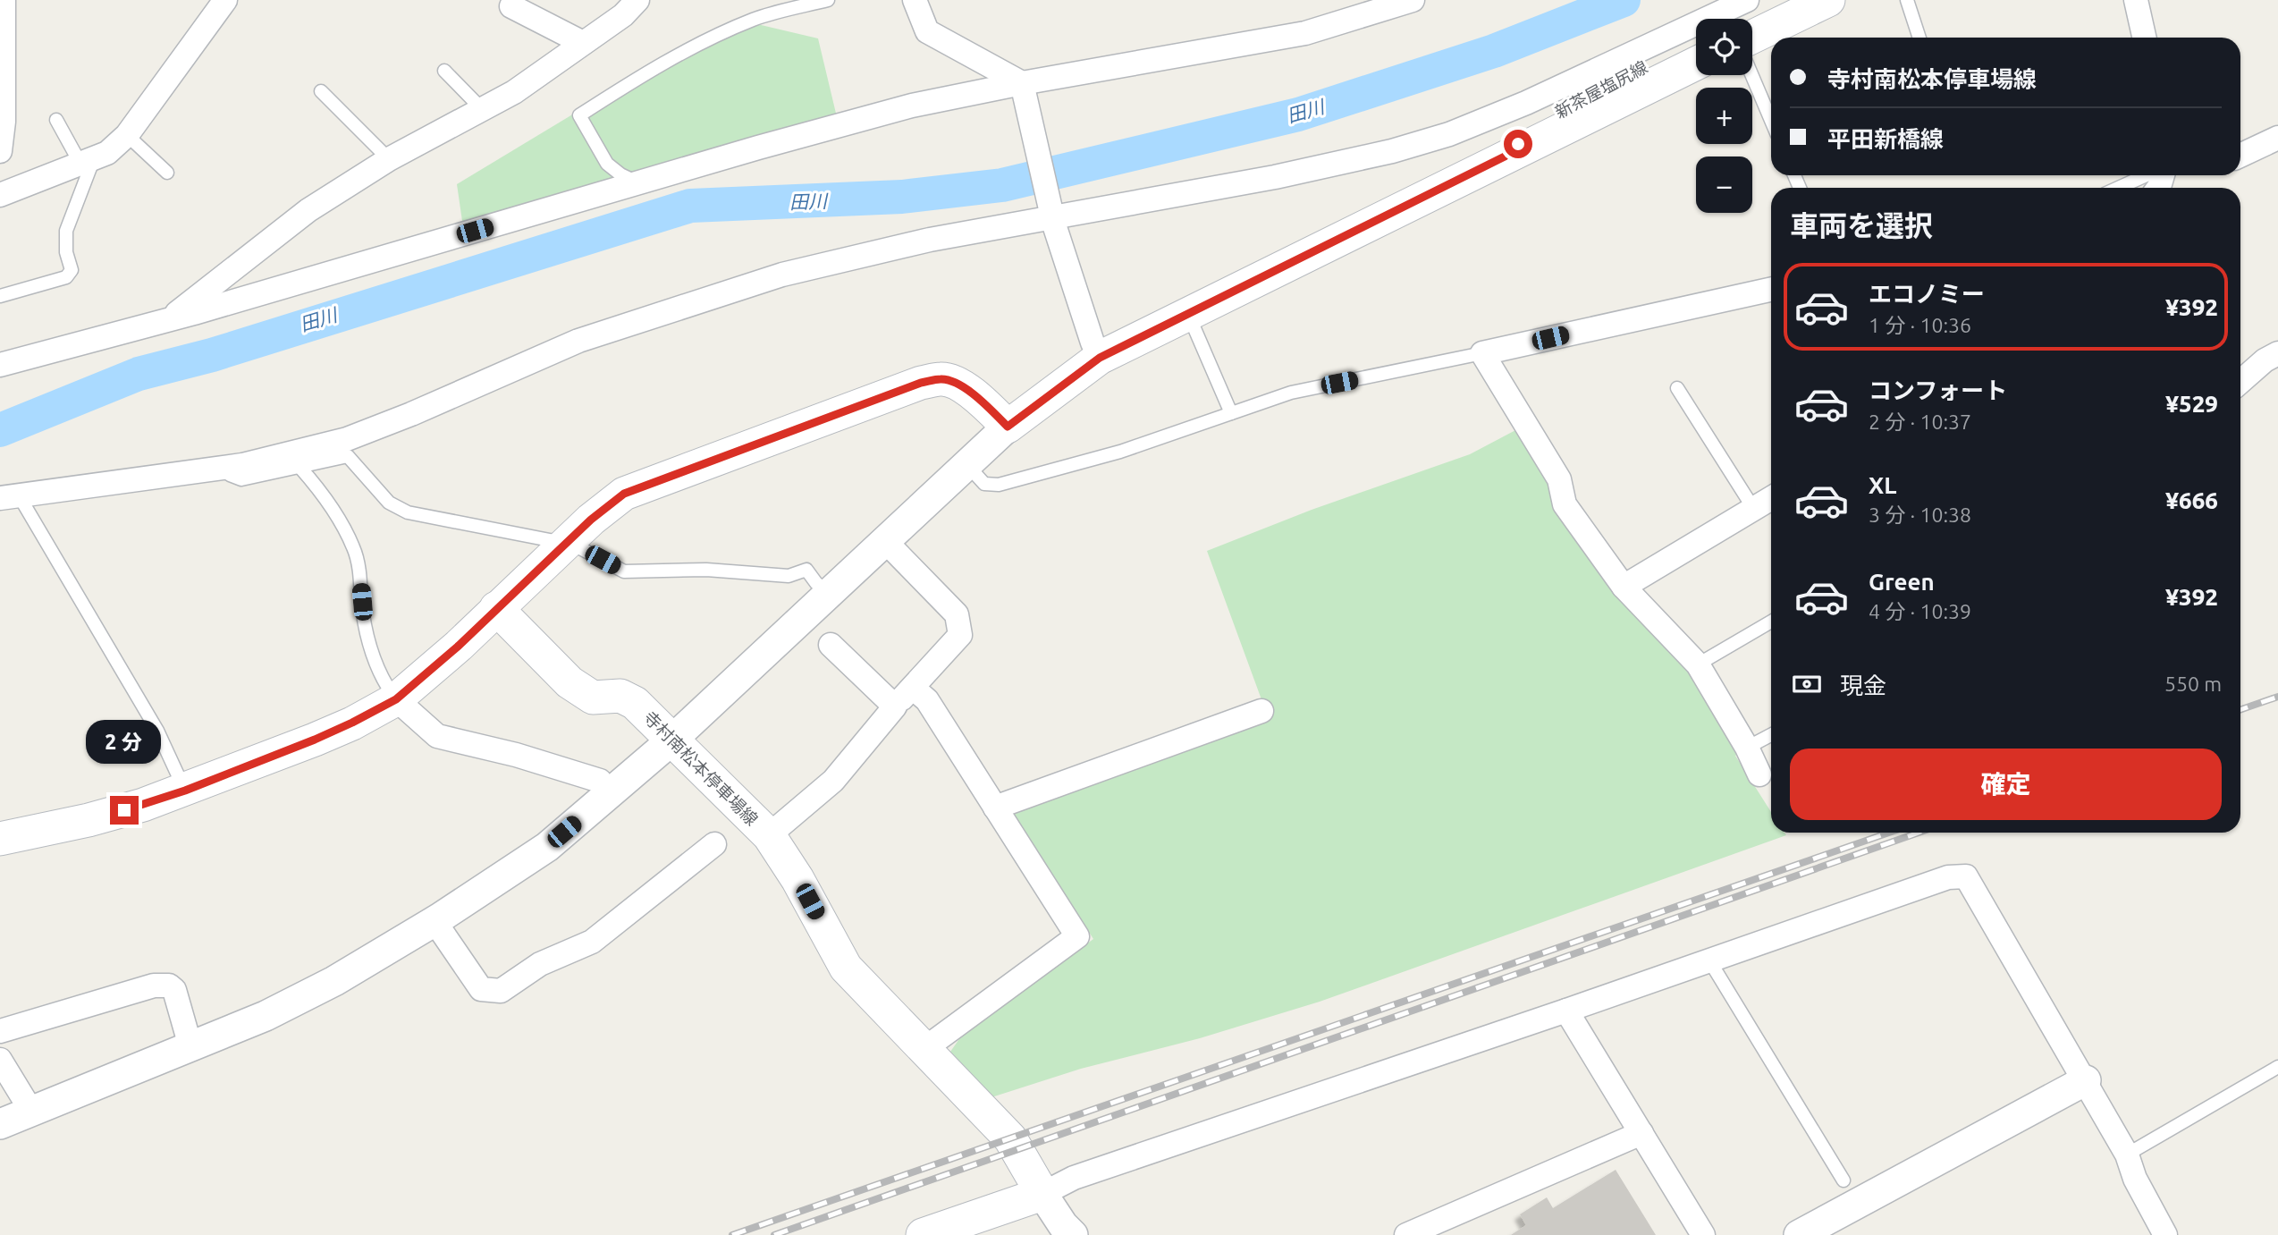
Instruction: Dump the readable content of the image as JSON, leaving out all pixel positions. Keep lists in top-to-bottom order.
{
  "streets": {
    "main road": ["新茶屋塩尻線", "寺村南松本停車場線"]
  },
  "water": ["田川"],
  "page": {
    "map_buttons": ["+", "−"],
    "banner": ["寺村南松本停車場線", "平田新橋線"],
    "heading": "車両を選択",
    "list": [
      {
        "name": "エコノミー",
        "note": "1 分 · 10:36",
        "value": "¥392"
      },
      {
        "name": "コンフォート",
        "note": "2 分 · 10:37",
        "value": "¥529"
      },
      {
        "name": "XL",
        "note": "3 分 · 10:38",
        "value": "¥666"
      },
      {
        "name": "Green",
        "note": "4 分 · 10:39",
        "value": "¥392"
      }
    ],
    "pay": ["現金", "550 m"],
    "bubble": "2 分",
    "buttons": "確定"
  }
}
